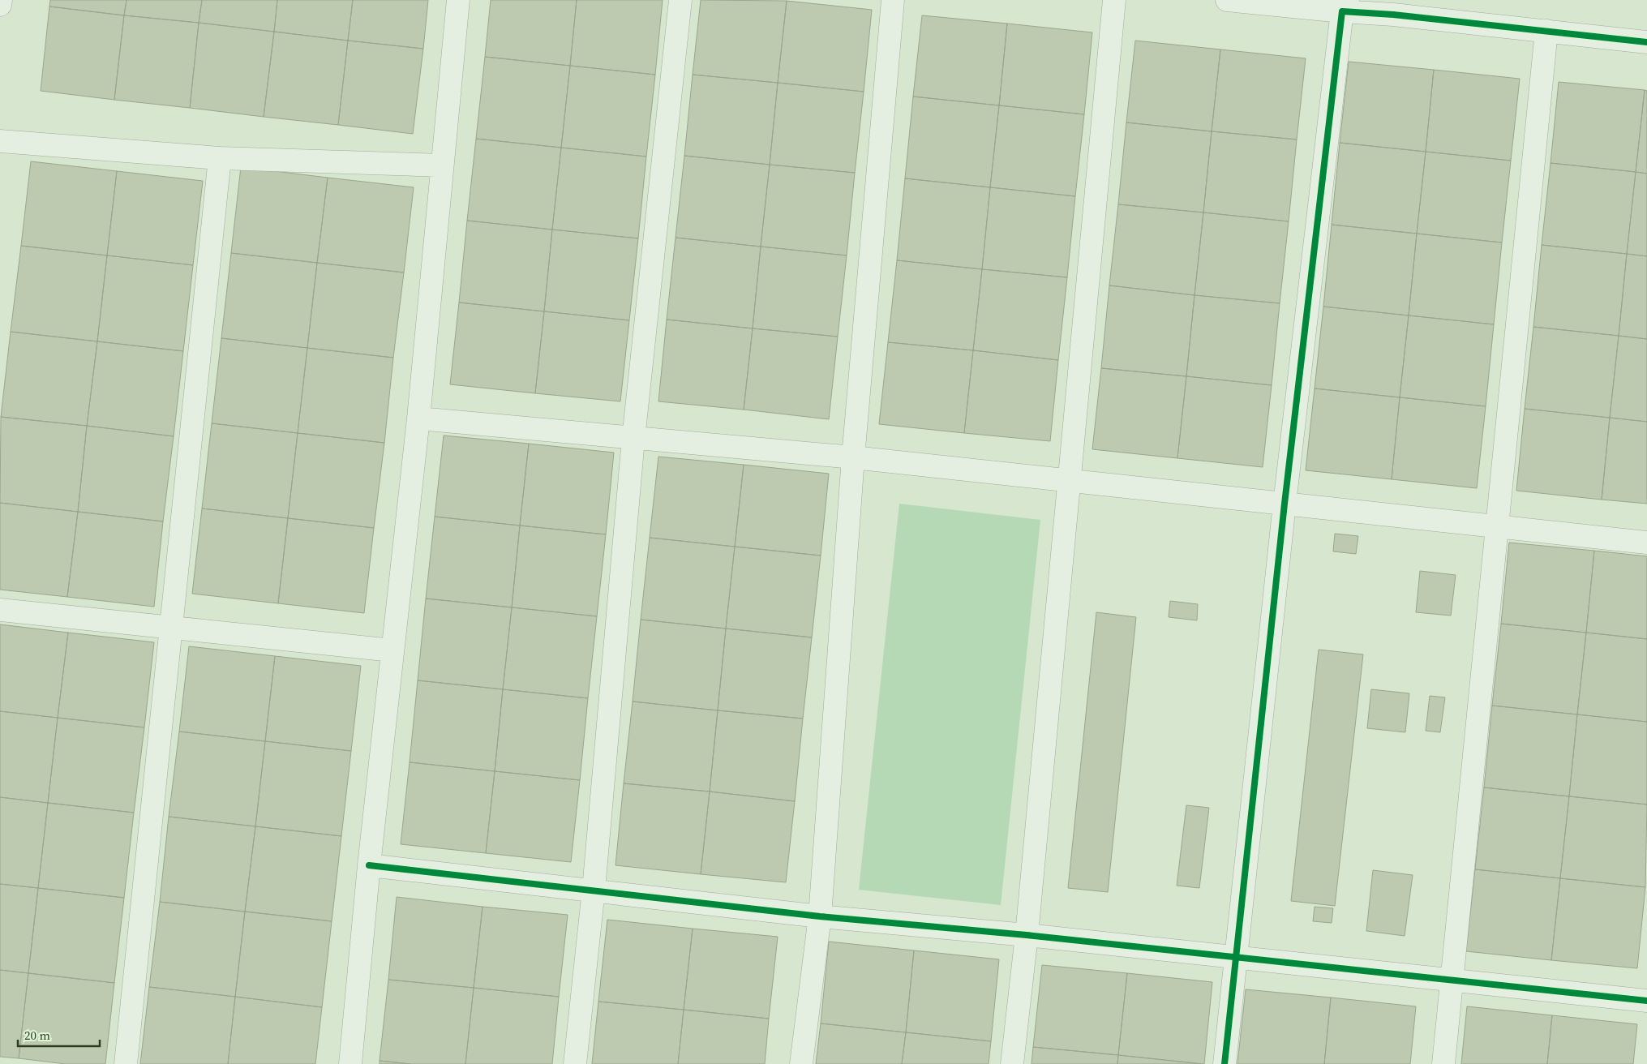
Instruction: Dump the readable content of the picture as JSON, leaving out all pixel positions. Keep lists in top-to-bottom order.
{
  "scale_bar": "20 m"
}
